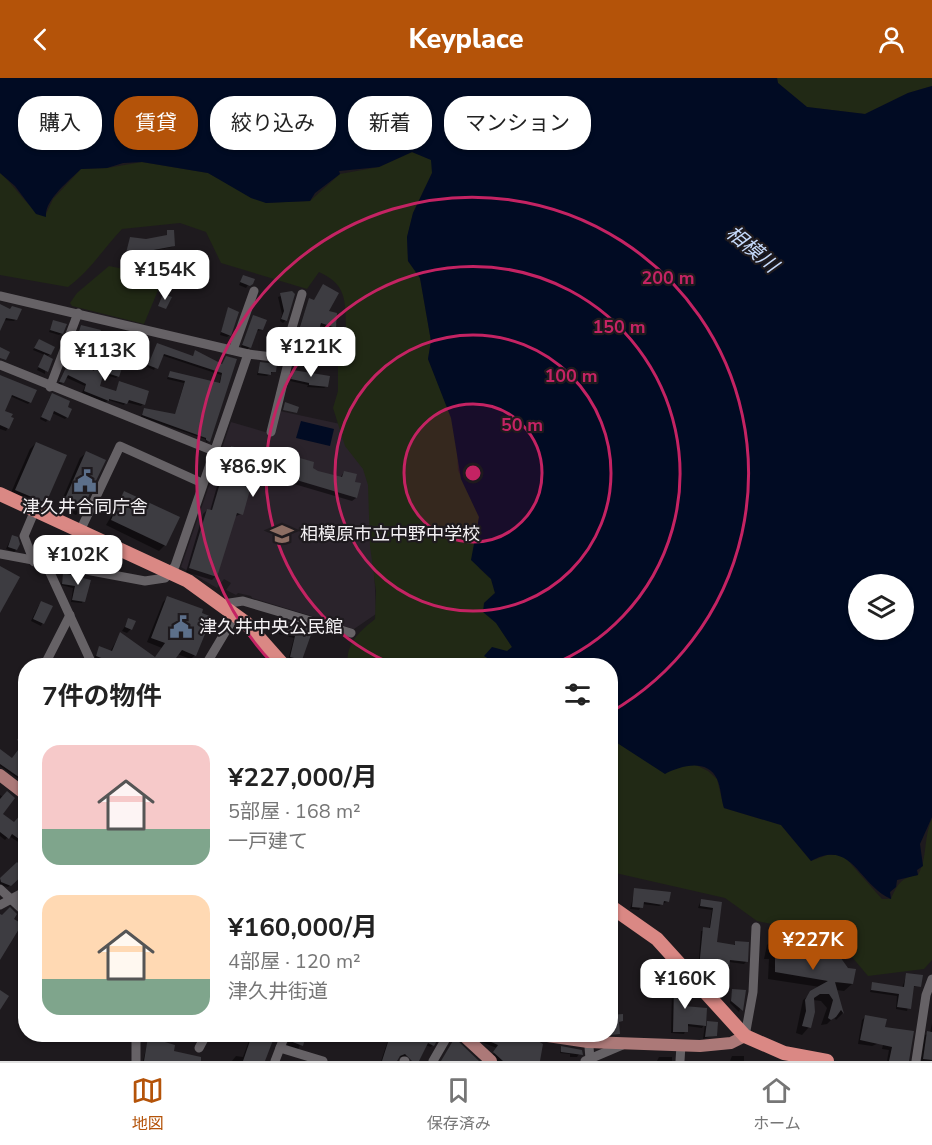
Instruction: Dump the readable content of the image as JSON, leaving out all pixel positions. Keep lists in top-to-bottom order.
{
  "water": ["相模川"],
  "places": {
    "public building": ["津久井合同庁舎", "津久井中央公民館"],
    "school or university": ["相模原市立中野中学校"]
  },
  "page": {
    "header": "Keyplace",
    "chip": [
      "購入",
      "賃貸",
      "絞り込み",
      "新着",
      "マンション"
    ],
    "price": [
      "¥154K",
      "¥121K",
      "¥113K",
      "¥86.9K",
      "¥102K",
      "¥227K",
      "¥160K"
    ],
    "heading": "7件の物件",
    "list": [
      {
        "name": "¥227,000/月",
        "note": "5部屋 · 168 m² · 一戸建て"
      },
      {
        "name": "¥160,000/月",
        "note": "4部屋 · 120 m² · 津久井街道"
      }
    ],
    "tabs": ["地図", "保存済み", "ホーム"]
  },
  "rings": [
    "200 m",
    "150 m",
    "100 m",
    "50 m"
  ]
}
